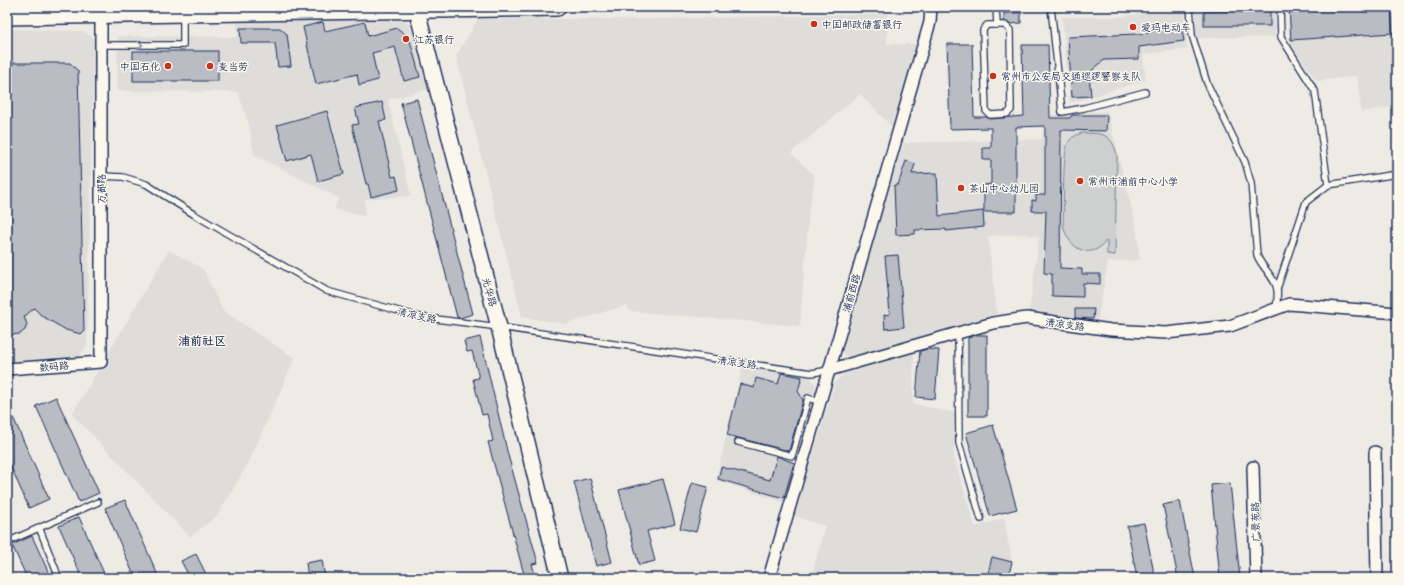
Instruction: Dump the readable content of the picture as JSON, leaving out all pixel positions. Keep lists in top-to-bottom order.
{
  "streets": {
    "main road": ["光华路"],
    "street": [
      "万都路",
      "浦前西路",
      "清凉支路",
      "数码路",
      "广景苑路"
    ]
  },
  "crossings": [
    ["万都路", "清凉支路"],
    ["万都路", "数码路"],
    ["光华路", "清凉支路"],
    ["浦前西路", "清凉支路"]
  ],
  "districts": ["浦前社区"],
  "places": [
    "中国邮政储蓄银行",
    "爱玛电动车",
    "江苏银行",
    "中国石化",
    "麦当劳",
    "常州市公安局交通巡逻警察支队",
    "常州市浦前中心小学",
    "茶山中心幼儿园"
  ]
}
